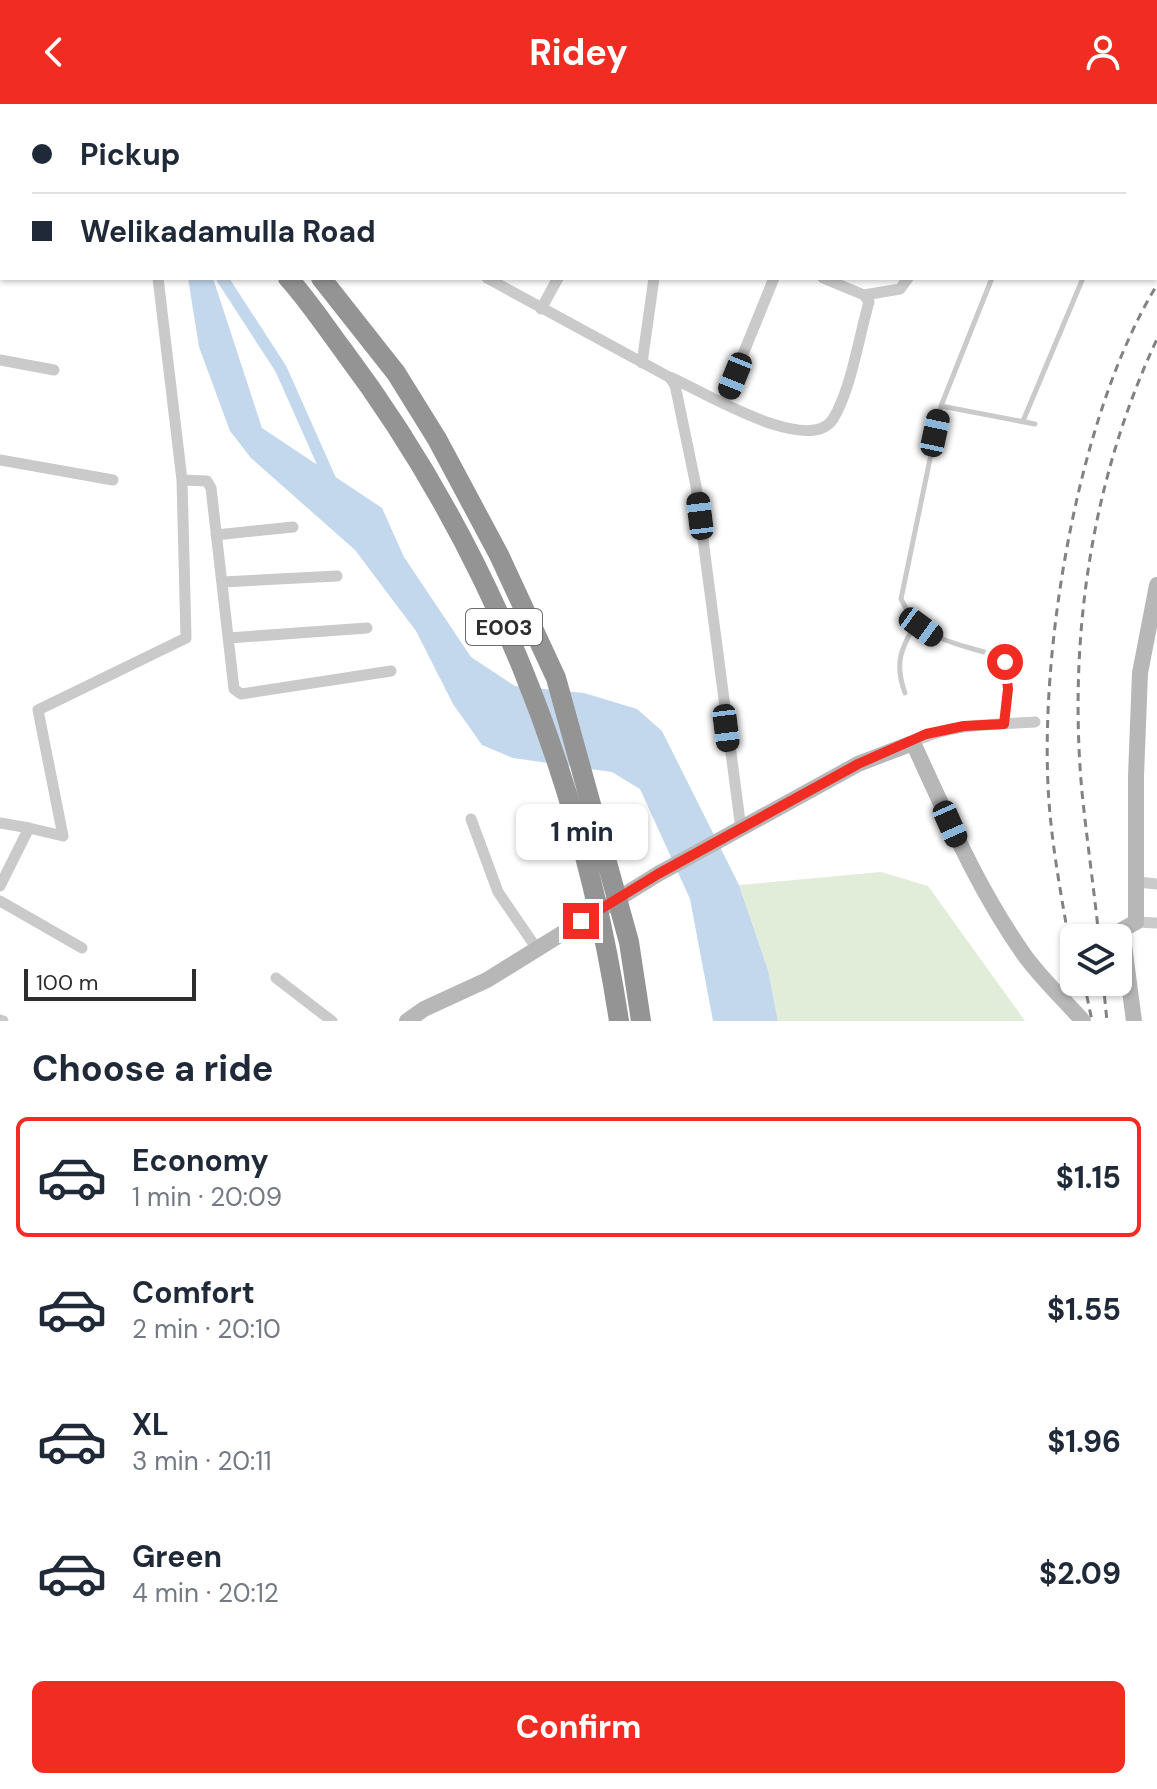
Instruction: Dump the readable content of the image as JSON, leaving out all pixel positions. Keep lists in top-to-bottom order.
{
  "streets": {
    "highway": ["E003"]
  },
  "scale_bar": "100 m",
  "page": {
    "header": "Ridey",
    "banner": ["Pickup", "Welikadamulla Road"],
    "bubble": "1 min",
    "scale": "100 m",
    "heading": "Choose a ride",
    "list": [
      {
        "name": "Economy",
        "note": "1 min · 20:09",
        "value": "$1.15"
      },
      {
        "name": "Comfort",
        "note": "2 min · 20:10",
        "value": "$1.55"
      },
      {
        "name": "XL",
        "note": "3 min · 20:11",
        "value": "$1.96"
      },
      {
        "name": "Green",
        "note": "4 min · 20:12",
        "value": "$2.09"
      }
    ],
    "buttons": "Confirm"
  }
}
